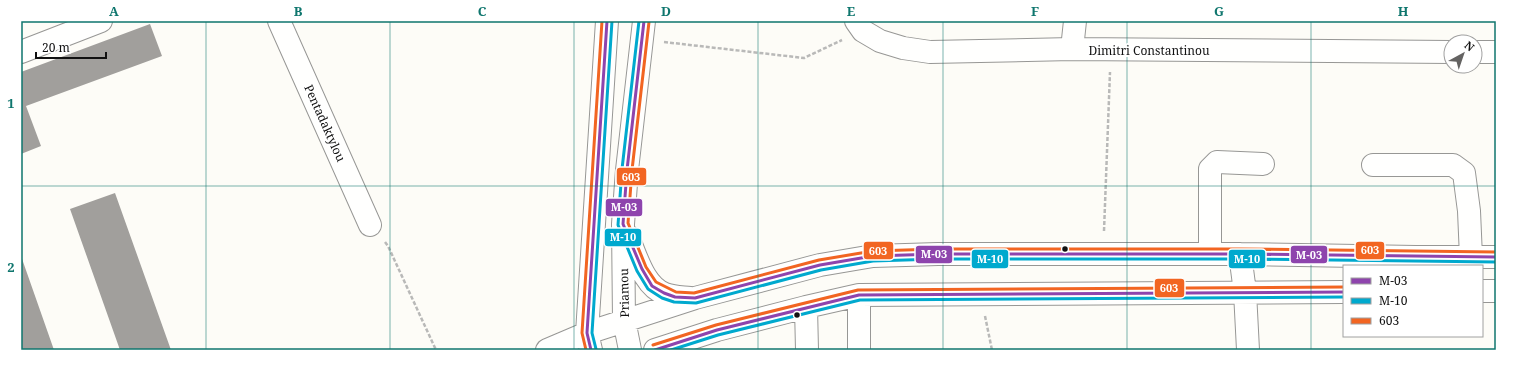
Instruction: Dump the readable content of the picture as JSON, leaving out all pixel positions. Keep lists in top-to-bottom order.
{
  "streets": {
    "street": ["Dimitri Constantinou", "Pentadaktylou", "Priamou"]
  },
  "lines": ["transit line M-03", "transit line M-10", "transit line 603"],
  "legend": ["M-03", "M-10", "603"],
  "scale_bar": "20 m",
  "north": "top right",
  "grid": {
    "columns": [
      "A",
      "B",
      "C",
      "D",
      "E",
      "F",
      "G",
      "H"
    ],
    "rows": ["1", "2"]
  }
}
